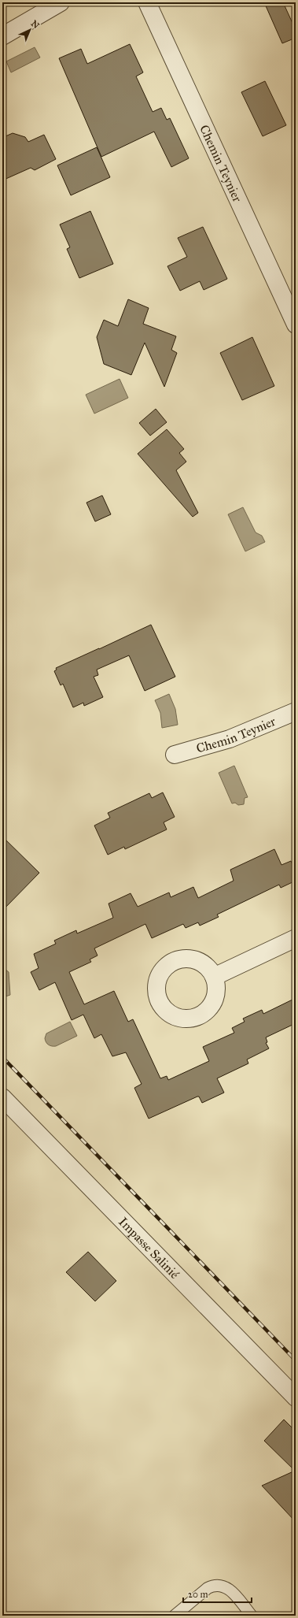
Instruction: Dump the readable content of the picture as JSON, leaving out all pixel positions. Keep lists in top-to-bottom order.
{
  "streets": {
    "street": ["Chemin Teynier", "Impasse Salinié"]
  },
  "scale_bar": "20 m",
  "north": "top right"
}
